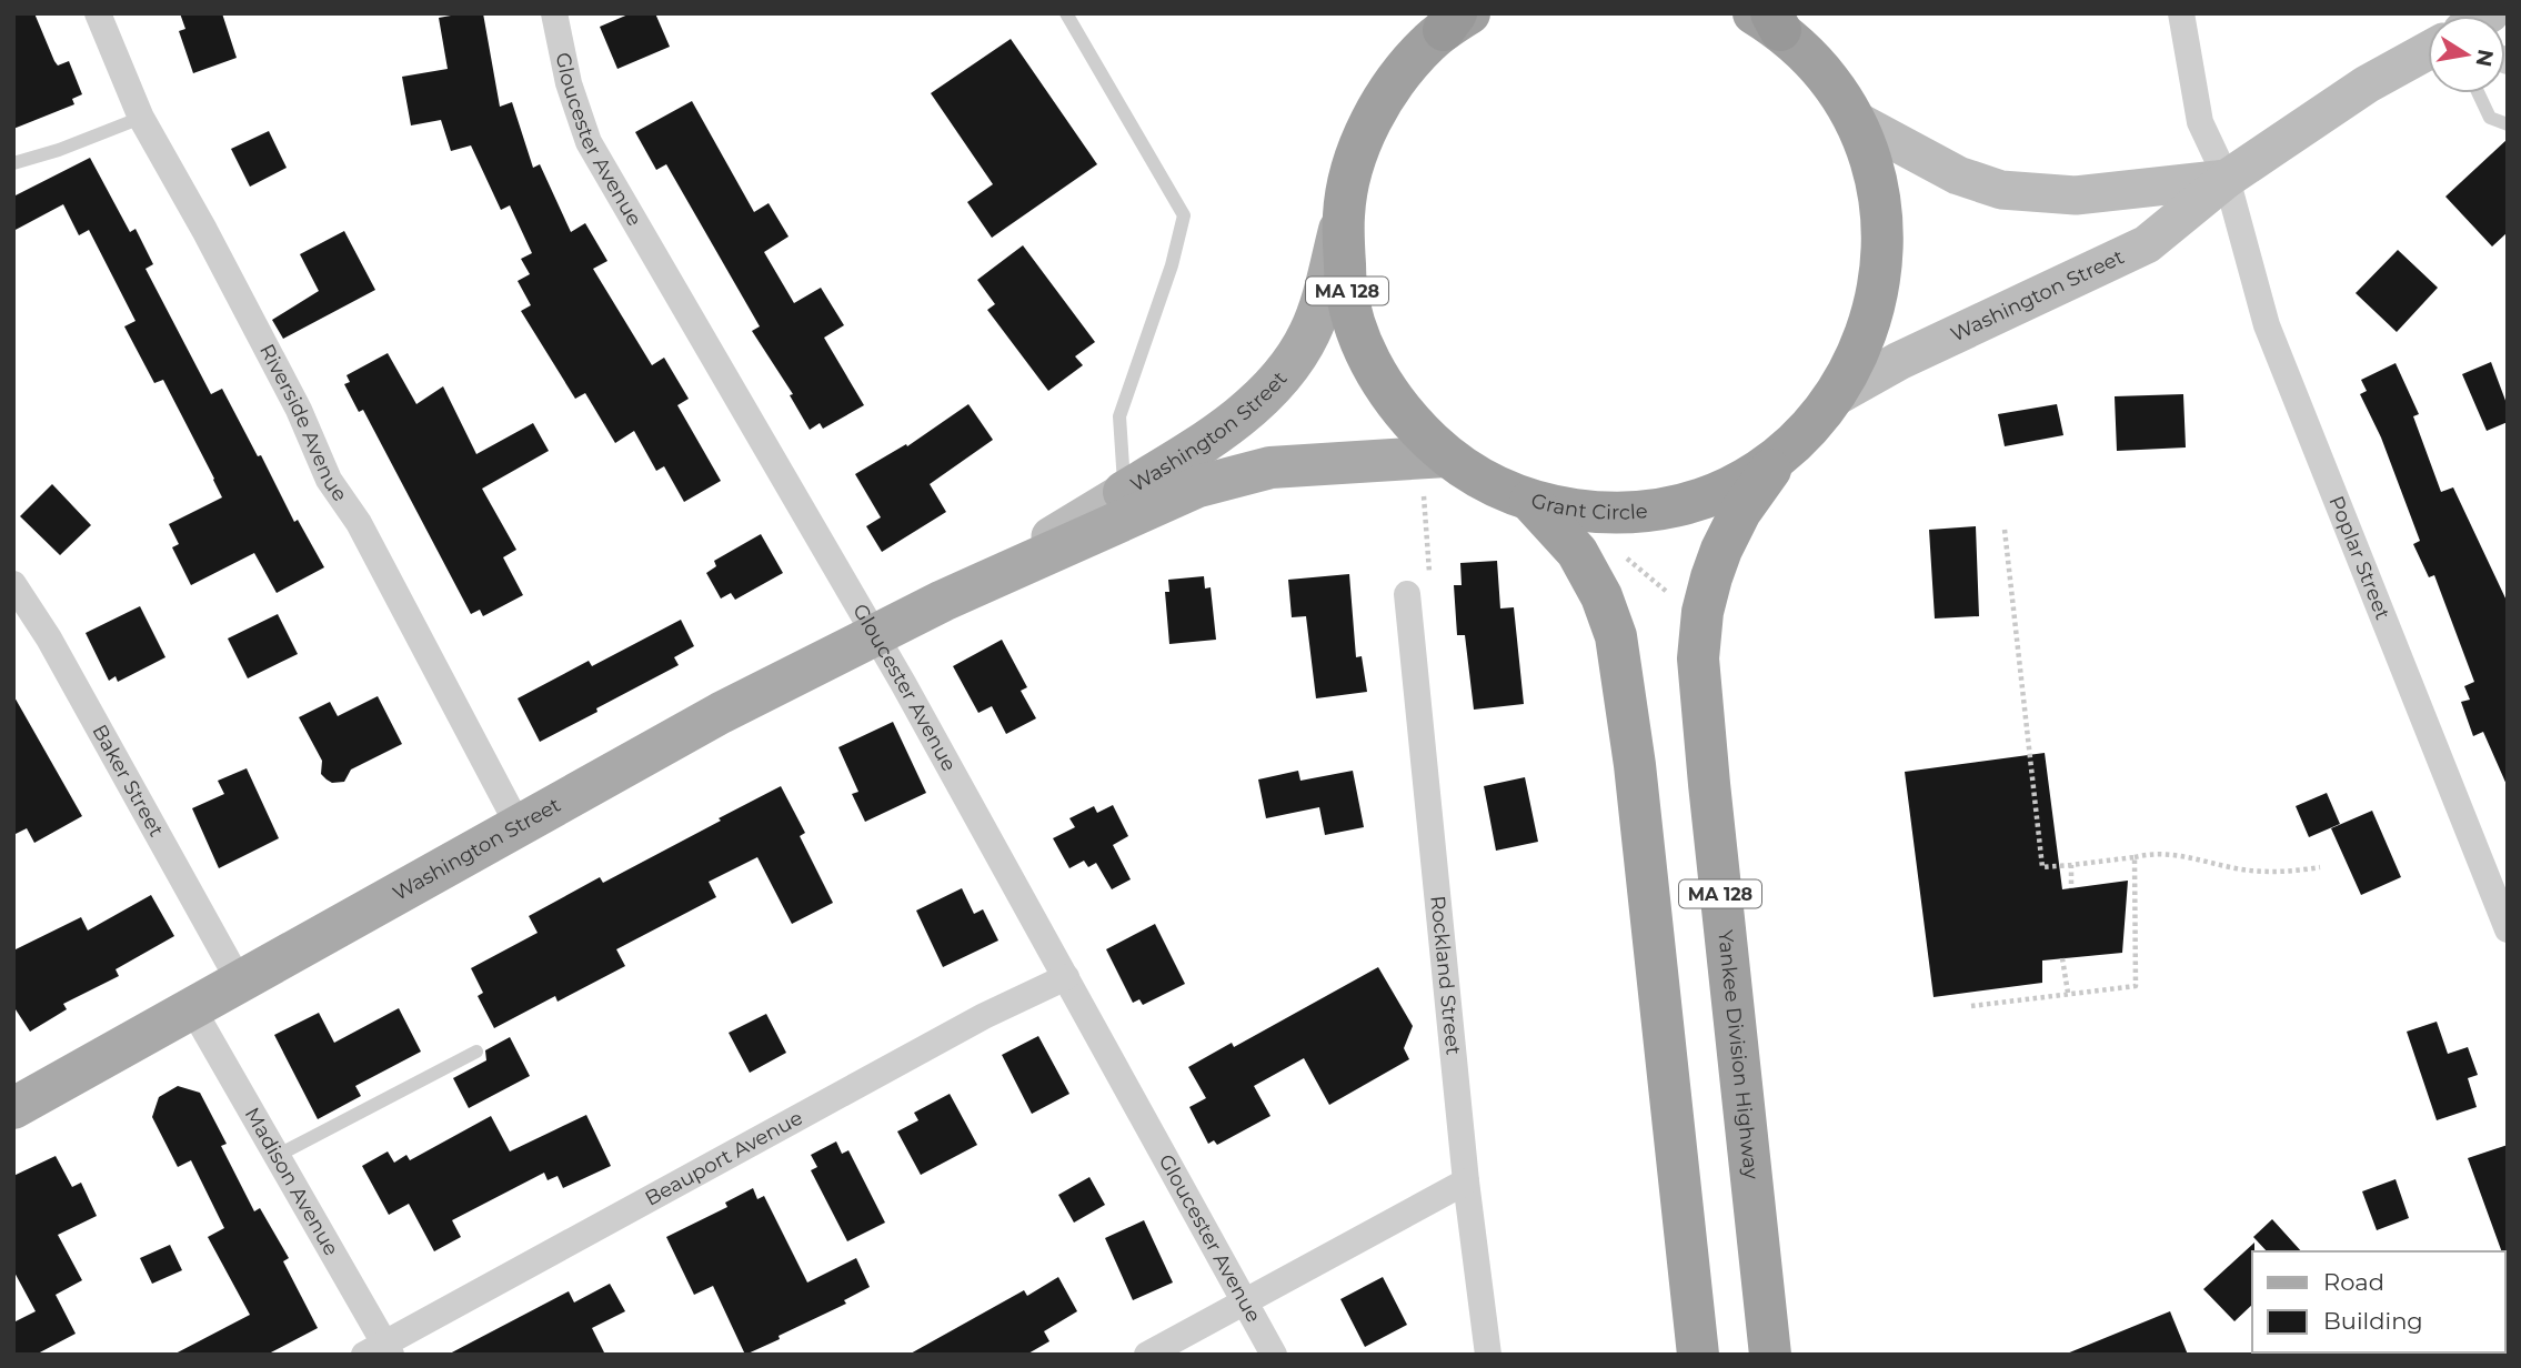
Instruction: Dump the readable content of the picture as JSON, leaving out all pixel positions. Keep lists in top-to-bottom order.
{
  "streets": {
    "highway": ["MA 128", "Grant Circle", "Yankee Division Highway"],
    "main road": ["Washington Street"],
    "street": [
      "Gloucester Avenue",
      "Riverside Avenue",
      "Poplar Street",
      "Baker Street",
      "Rockland Street",
      "Beauport Avenue",
      "Madison Avenue"
    ]
  },
  "crossings": [
    ["Gloucester Avenue", "Washington Street"],
    ["Gloucester Avenue", "Beauport Avenue"],
    ["MA 128", "Grant Circle"],
    ["Washington Street", "Riverside Avenue"],
    ["Washington Street", "Grant Circle"],
    ["Washington Street", "Poplar Street"],
    ["Washington Street", "Baker Street"],
    ["Washington Street", "Madison Avenue"],
    ["Grant Circle", "Yankee Division Highway"],
    ["Beauport Avenue", "Madison Avenue"]
  ],
  "legend": ["Road", "Building"],
  "north": "right"
}
